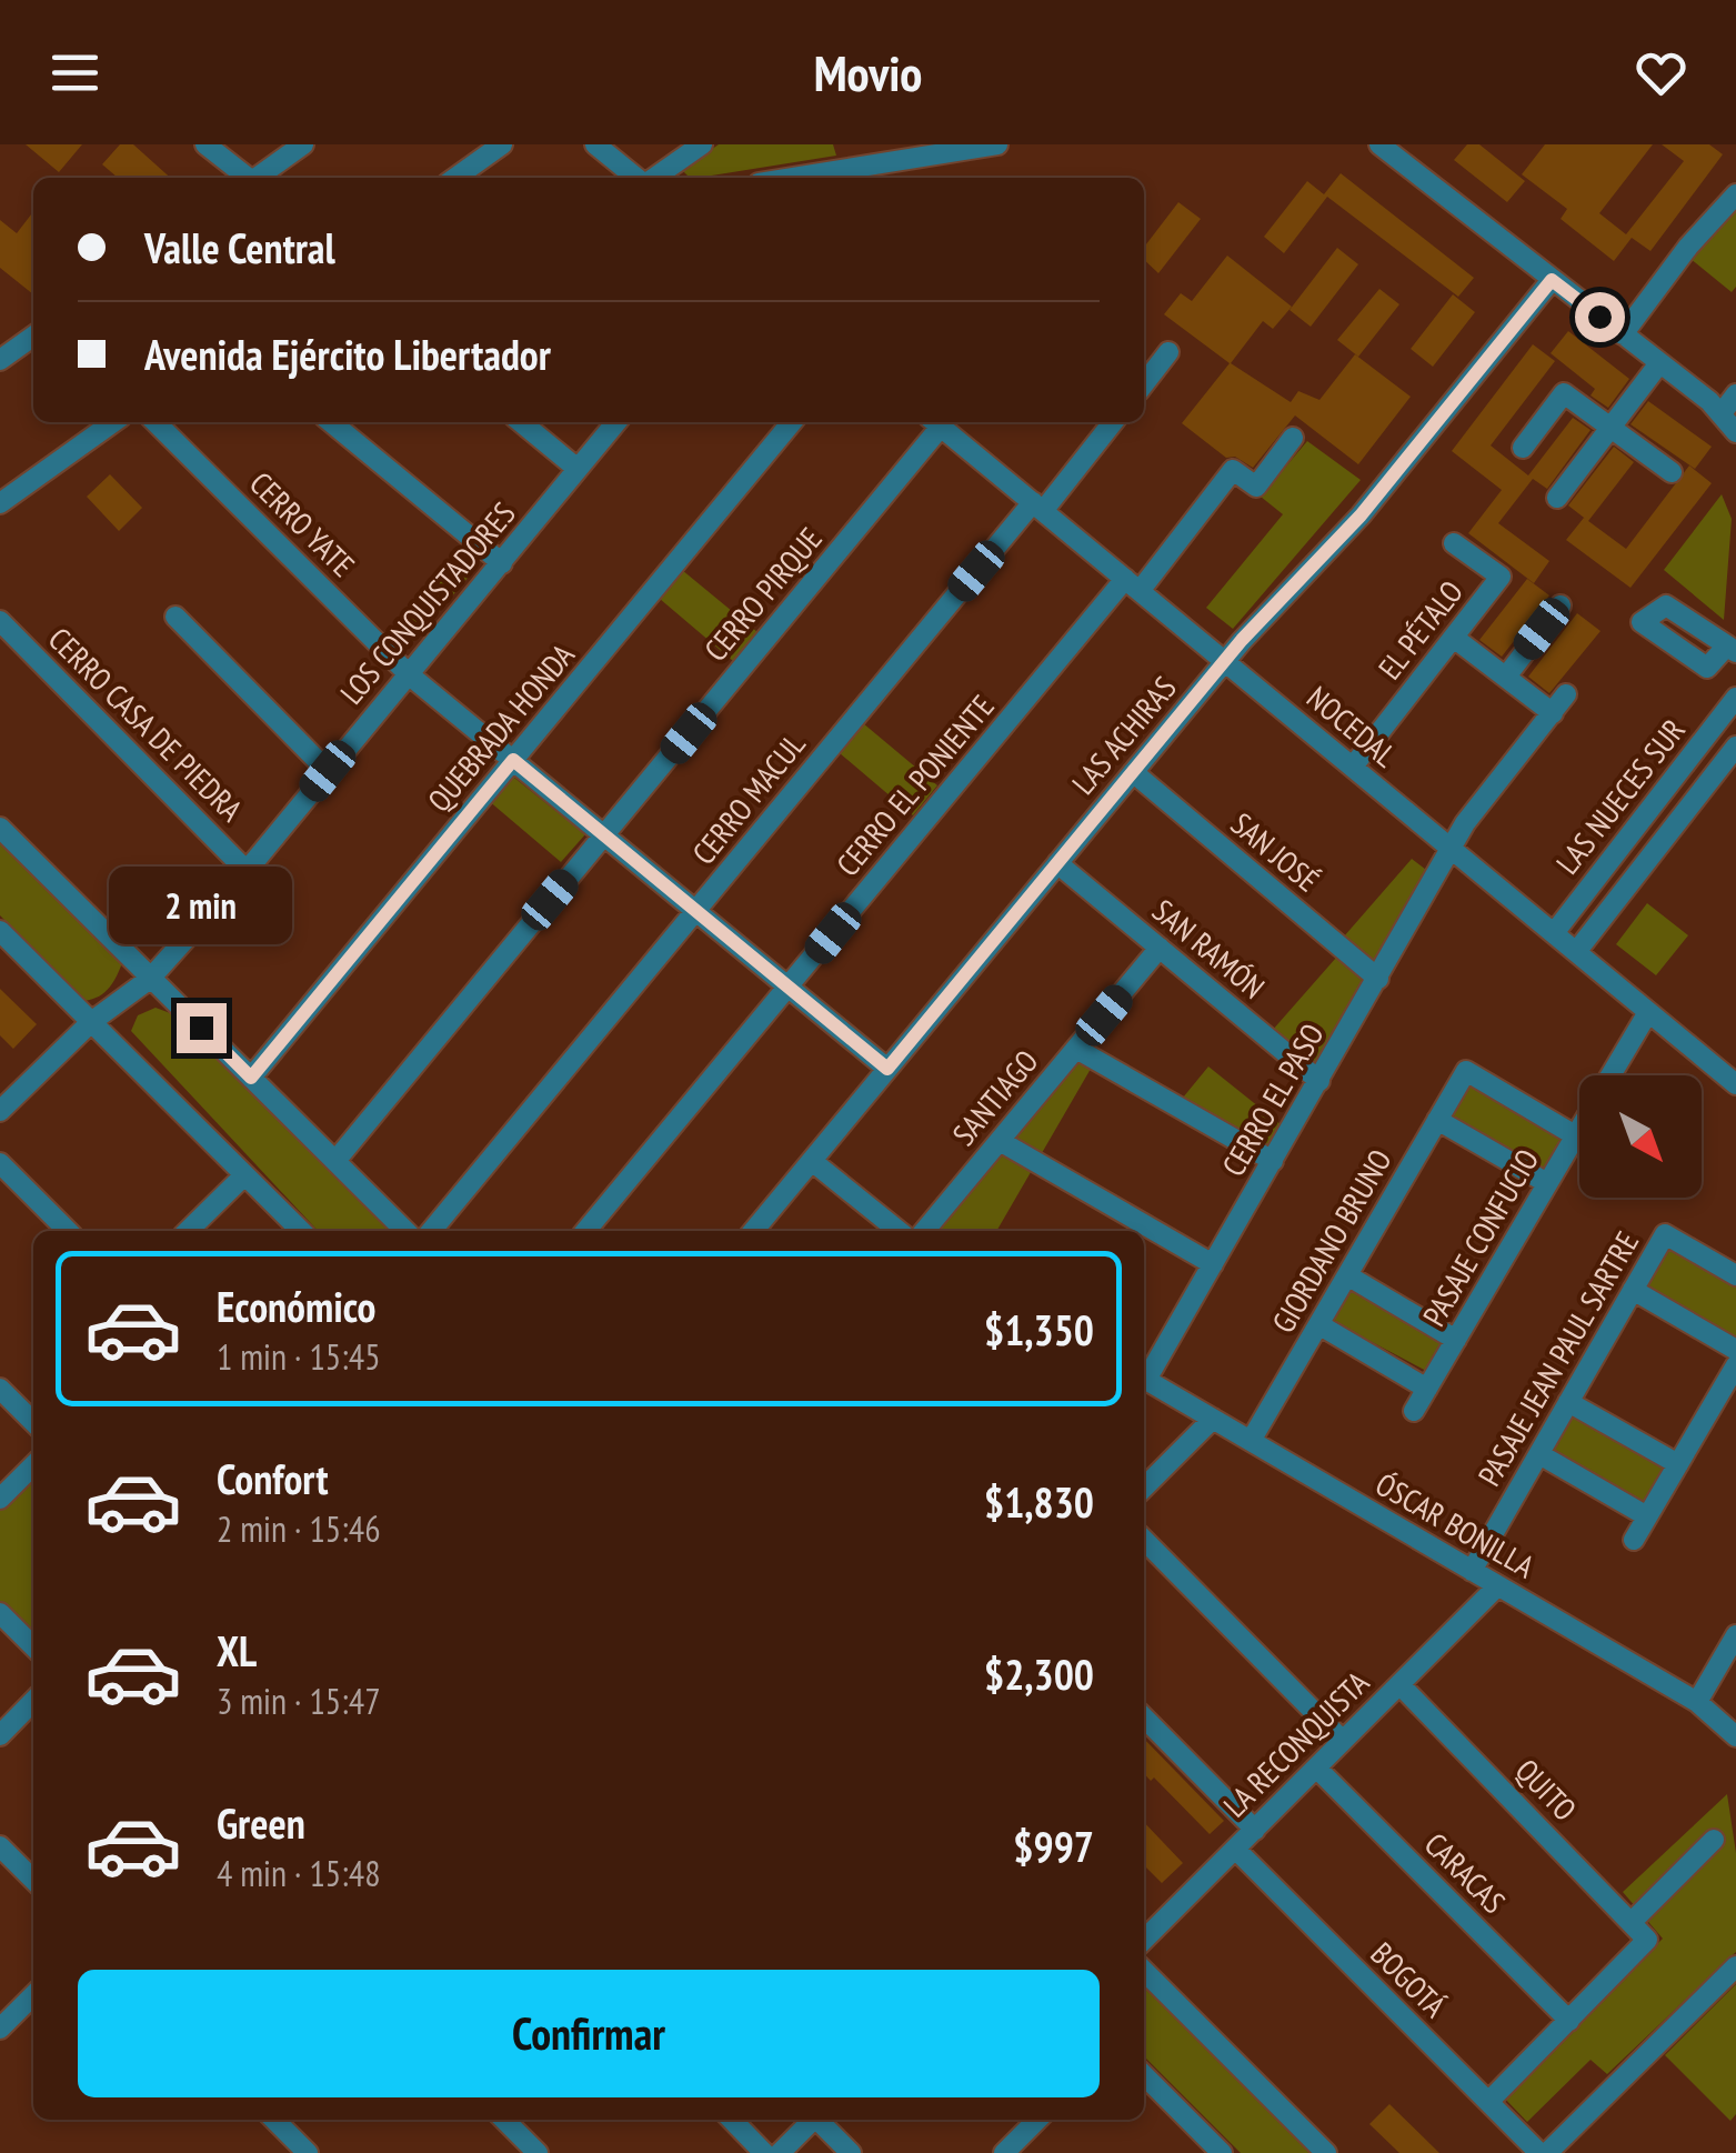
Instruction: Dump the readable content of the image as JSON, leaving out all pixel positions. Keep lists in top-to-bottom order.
{
  "streets": {
    "street": [
      "CERRO YATE",
      "CERRO PIRQUE",
      "LOS CONQUISTADORES",
      "EL PÉTALO",
      "CERRO CASA DE PIEDRA",
      "NOCEDAL",
      "QUEBRADA HONDA",
      "LAS ACHIRAS",
      "CERRO EL PONIENTE",
      "LAS NUECES SUR",
      "CERRO MACUL",
      "SAN JOSÉ",
      "SAN RAMÓN",
      "SANTIAGO",
      "CERRO EL PASO",
      "PASAJE CONFUCIO",
      "GIORDANO BRUNO",
      "PASAJE JEAN PAUL SARTRE",
      "ÓSCAR BONILLA",
      "LA RECONQUISTA",
      "QUITO",
      "CARACAS",
      "BOGOTÁ"
    ]
  },
  "crossings": [
    ["CERRO YATE", "CERRO PIRQUE"],
    ["CERRO YATE", "LOS CONQUISTADORES"],
    ["CERRO YATE", "QUEBRADA HONDA"],
    ["CERRO YATE", "LAS ACHIRAS"],
    ["CERRO YATE", "CERRO EL PONIENTE"],
    ["CERRO YATE", "CERRO MACUL"],
    ["CERRO PIRQUE", "NOCEDAL"],
    ["LOS CONQUISTADORES", "CERRO CASA DE PIEDRA"],
    ["EL PÉTALO", "NOCEDAL"],
    ["NOCEDAL", "LAS ACHIRAS"],
    ["NOCEDAL", "CERRO EL PONIENTE"],
    ["NOCEDAL", "LAS NUECES SUR"],
    ["NOCEDAL", "CERRO MACUL"],
    ["NOCEDAL", "CERRO EL PASO"],
    ["NOCEDAL", "PASAJE CONFUCIO"],
    ["LAS ACHIRAS", "SAN JOSÉ"],
    ["LAS ACHIRAS", "SAN RAMÓN"],
    ["SAN JOSÉ", "CERRO EL PASO"],
    ["SAN RAMÓN", "SANTIAGO"],
    ["SAN RAMÓN", "CERRO EL PASO"],
    ["PASAJE CONFUCIO", "GIORDANO BRUNO"],
    ["GIORDANO BRUNO", "ÓSCAR BONILLA"],
    ["PASAJE JEAN PAUL SARTRE", "ÓSCAR BONILLA"],
    ["ÓSCAR BONILLA", "LA RECONQUISTA"],
    ["LA RECONQUISTA", "QUITO"],
    ["LA RECONQUISTA", "CARACAS"],
    ["LA RECONQUISTA", "BOGOTÁ"],
    ["QUITO", "CARACAS"]
  ],
  "north": "bottom right",
  "page": {
    "header": "Movio",
    "banner": ["Valle Central", "Avenida Ejército Libertador"],
    "bubble": "2 min",
    "list": [
      {
        "name": "Económico",
        "note": "1 min · 15:45",
        "value": "$1,350"
      },
      {
        "name": "Confort",
        "note": "2 min · 15:46",
        "value": "$1,830"
      },
      {
        "name": "XL",
        "note": "3 min · 15:47",
        "value": "$2,300"
      },
      {
        "name": "Green",
        "note": "4 min · 15:48",
        "value": "$997"
      }
    ],
    "buttons": "Confirmar"
  }
}
